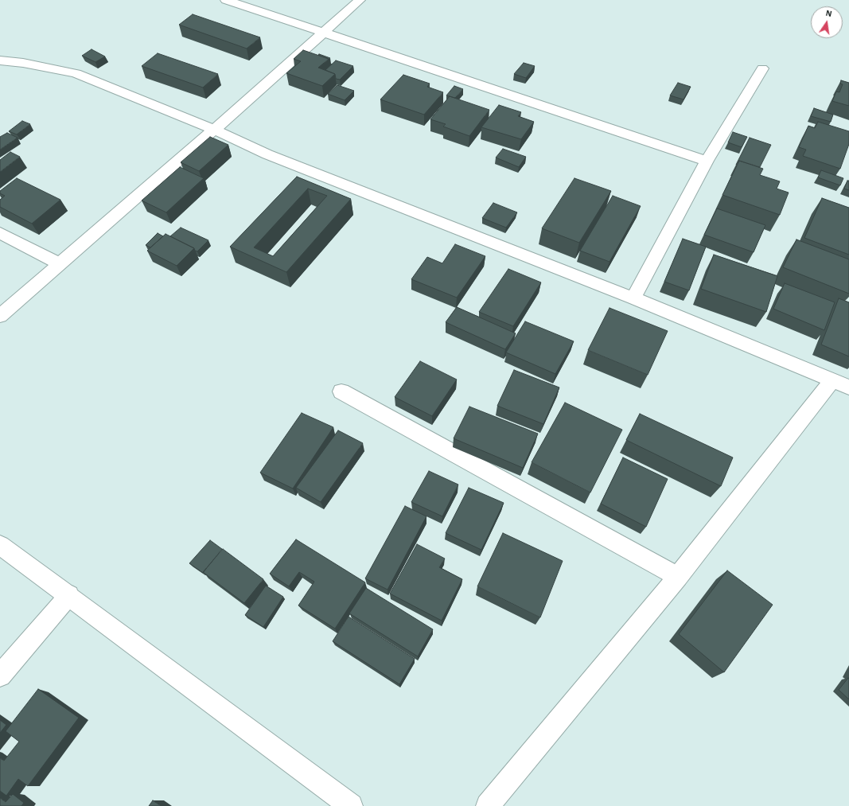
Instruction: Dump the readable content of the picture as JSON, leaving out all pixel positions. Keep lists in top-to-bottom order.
{
  "north": "top"
}
